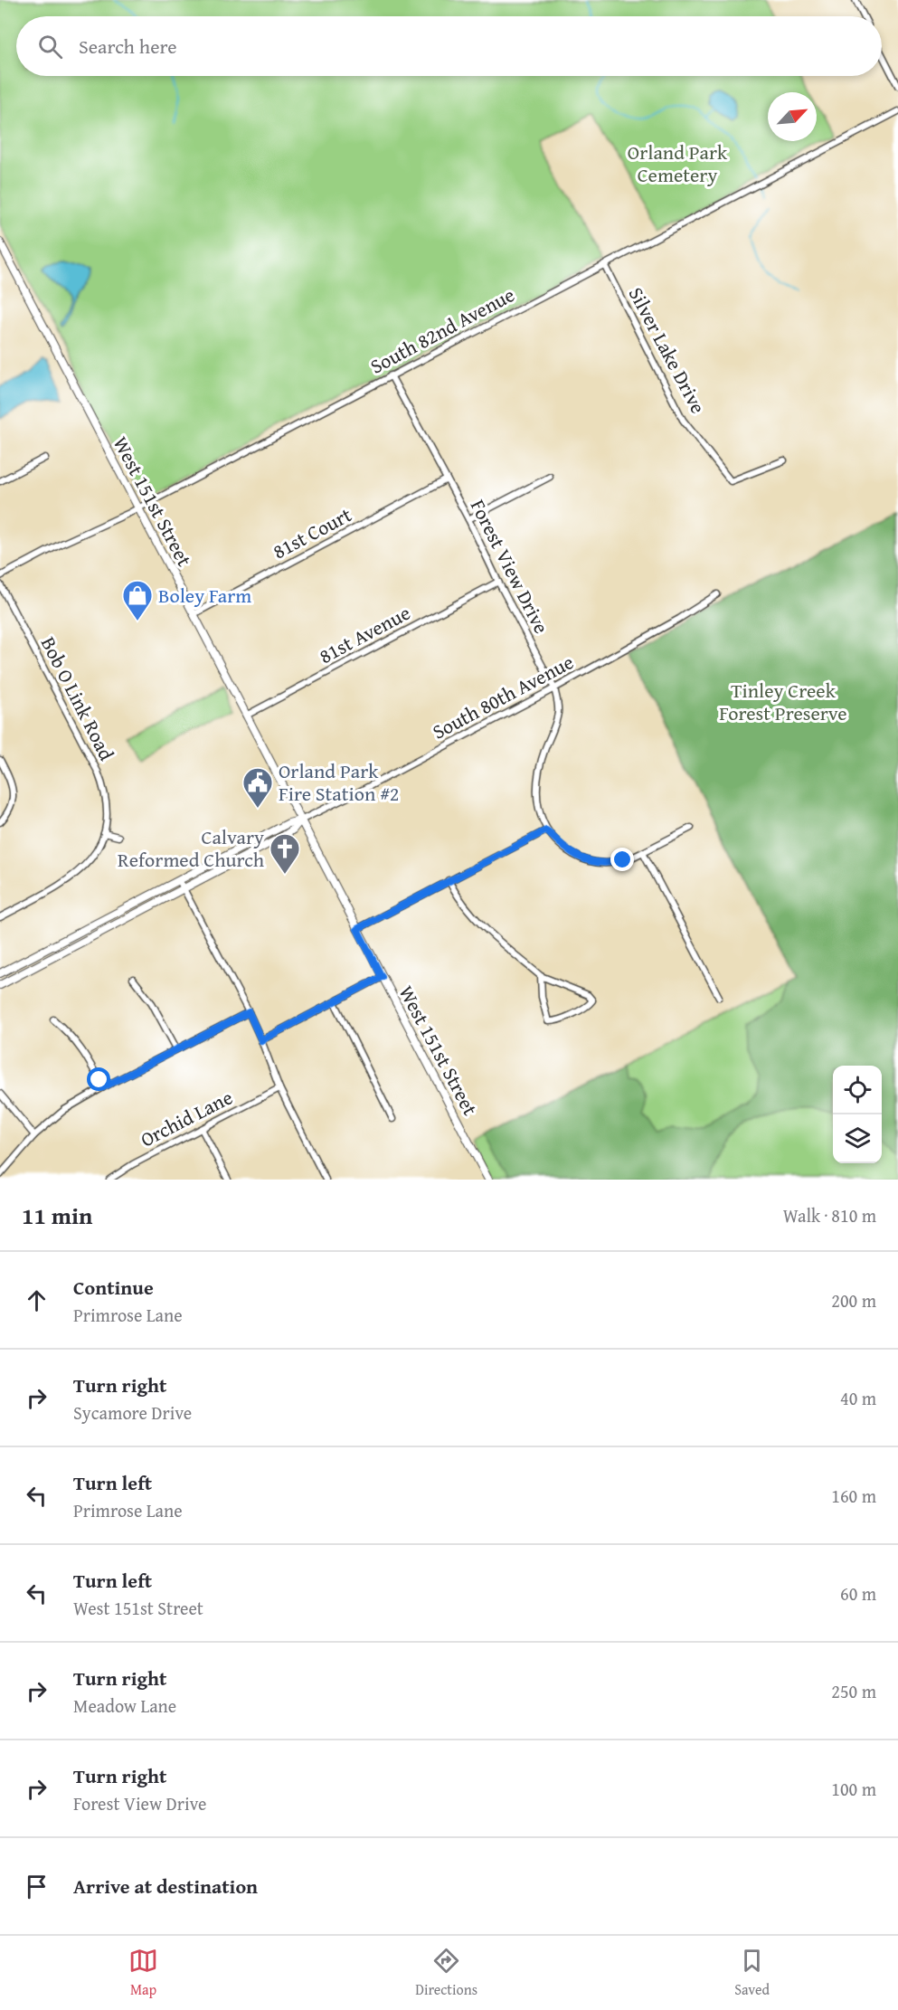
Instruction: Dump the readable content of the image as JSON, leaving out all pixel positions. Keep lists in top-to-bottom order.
{
  "streets": {
    "street": [
      "South 82nd Avenue",
      "Silver Lake Drive",
      "West 151st Street",
      "81st Court",
      "Forest View Drive",
      "81st Avenue",
      "South 80th Avenue",
      "Bob O Link Road",
      "Orchid Lane"
    ]
  },
  "crossings": [
    ["South 82nd Avenue", "Silver Lake Drive"],
    ["South 82nd Avenue", "West 151st Street"],
    ["South 82nd Avenue", "Forest View Drive"],
    ["West 151st Street", "81st Court"],
    ["West 151st Street", "81st Avenue"],
    ["West 151st Street", "South 80th Avenue"],
    ["81st Court", "Forest View Drive"],
    ["Forest View Drive", "81st Avenue"],
    ["Forest View Drive", "South 80th Avenue"]
  ],
  "parks": ["Orland Park Cemetery", "Tinley Creek Forest Preserve"],
  "places": {
    "shop": ["Boley Farm"],
    "public building": ["Orland Park Fire Station #2"],
    "church": ["Calvary Reformed Church"]
  },
  "north": "top right",
  "page": {
    "search": "Search here",
    "heading": ["11 min", "Walk · 810 m"],
    "list": [
      ["Continue", "Primrose Lane", "200 m"],
      ["Turn right", "Sycamore Drive", "40 m"],
      ["Turn left", "Primrose Lane", "160 m"],
      ["Turn left", "West 151st Street", "60 m"],
      ["Turn right", "Meadow Lane", "250 m"],
      ["Turn right", "Forest View Drive", "100 m"],
      "Arrive at destination"
    ],
    "nav": ["Map", "Directions", "Saved"]
  }
}
